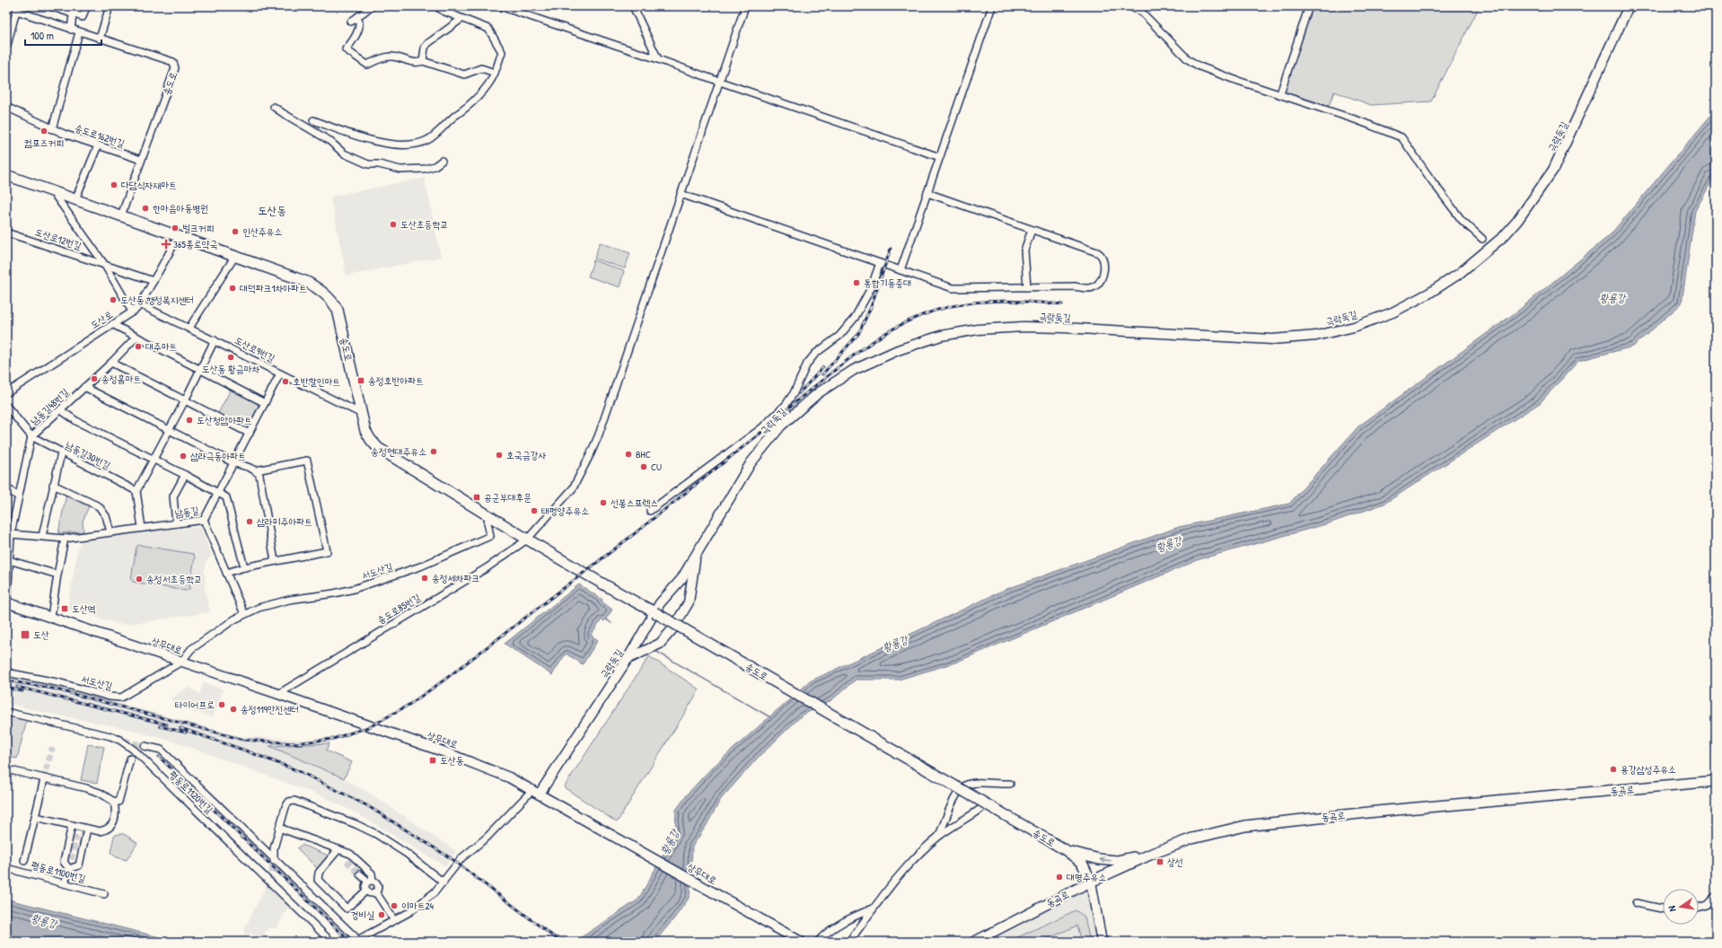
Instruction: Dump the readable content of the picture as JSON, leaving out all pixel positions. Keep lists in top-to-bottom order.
{
  "streets": {
    "main road": ["송도로", "동곡로"],
    "street": [
      "송도로162번길",
      "극락둑길",
      "도산로12번길",
      "도산로",
      "도산로9번길",
      "남동길48번길",
      "남동길30번길",
      "남동길",
      "서도산길",
      "송도로85번길",
      "상무대로",
      "평동로1120번길",
      "평동로1100번길"
    ]
  },
  "crossings": [
    ["송도로", "송도로162번길"],
    ["송도로", "극락둑길"],
    ["송도로", "도산로12번길"],
    ["송도로", "도산로"],
    ["송도로", "도산로9번길"],
    ["송도로", "서도산길"],
    ["송도로", "송도로85번길"],
    ["송도로", "동곡로"],
    ["극락둑길", "상무대로"],
    ["도산로12번길", "도산로"],
    ["도산로", "도산로9번길"],
    ["도산로9번길", "남동길"],
    ["남동길48번길", "남동길30번길"],
    ["남동길48번길", "남동길"],
    ["남동길48번길", "상무대로"],
    ["서도산길", "상무대로"],
    ["송도로85번길", "상무대로"]
  ],
  "districts": ["도산동"],
  "water": ["황룡강"],
  "places": {
    "other": [
      "컴포즈커피",
      "다담식자재마트",
      "한마음아동병원",
      "도산초등학교",
      "벌크커피",
      "인산주유소",
      "통합기동중대",
      "대덕파크1차아파트",
      "도산동 행정복지센터",
      "대주마트",
      "도산동 황금마차",
      "송정홈마트",
      "호반할인마트",
      "도산청암아파트",
      "송정현대주유소",
      "BHC",
      "호국금강사",
      "삼라극동아파트",
      "CU",
      "선봉스포렉스",
      "태평양주유소",
      "삼라미주아파트",
      "송정세차파크",
      "송정서초등학교",
      "타이어프로",
      "송정119안전센터",
      "용강삼성주유소",
      "대명주유소",
      "이마트24",
      "경비실"
    ],
    "health": ["365종로약국"],
    "transit": [
      "송정호반아파트",
      "공군부대후문",
      "도산역",
      "도산",
      "도산동",
      "상선"
    ]
  },
  "scale_bar": "100 m",
  "north": "left"
}
